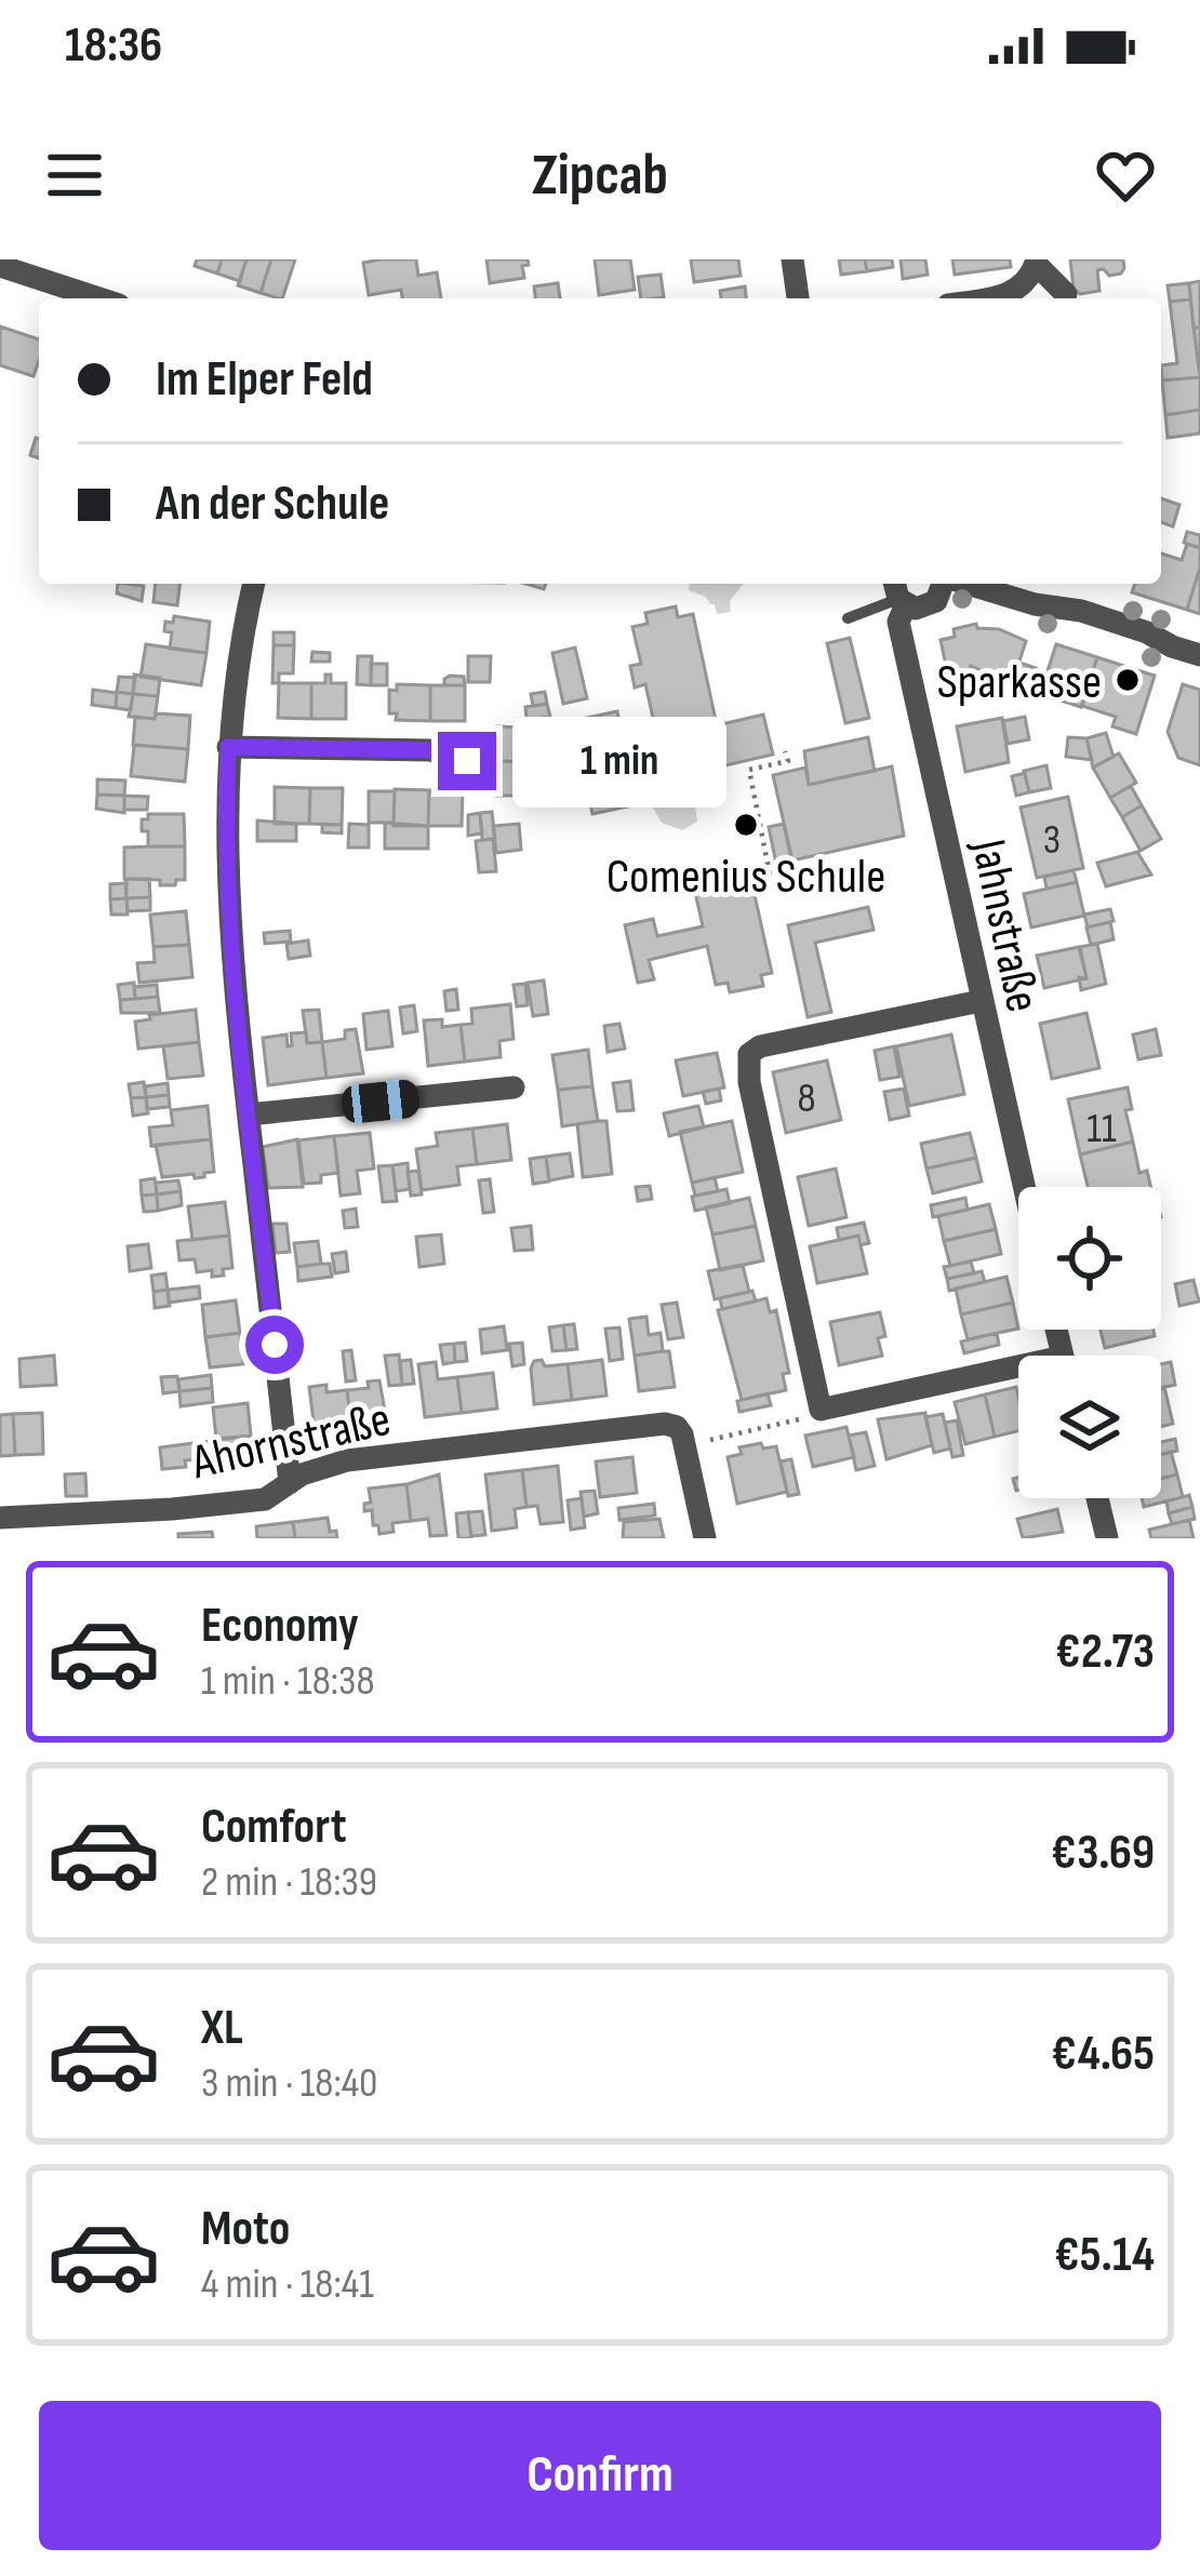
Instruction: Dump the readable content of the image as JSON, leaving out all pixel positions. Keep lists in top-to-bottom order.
{
  "streets": {
    "street": ["Jahnstraße", "Ahornstraße"]
  },
  "places": ["Sparkasse", "Comenius Schule"],
  "house_numbers": ["3", "8", "11"],
  "page": {
    "status": "18:36",
    "header": "Zipcab",
    "banner": ["Im Elper Feld", "An der Schule"],
    "bubble": "1 min",
    "list": [
      {
        "name": "Economy",
        "note": "1 min · 18:38",
        "value": "€2.73"
      },
      {
        "name": "Comfort",
        "note": "2 min · 18:39",
        "value": "€3.69"
      },
      {
        "name": "XL",
        "note": "3 min · 18:40",
        "value": "€4.65"
      },
      {
        "name": "Moto",
        "note": "4 min · 18:41",
        "value": "€5.14"
      }
    ],
    "buttons": "Confirm"
  }
}
